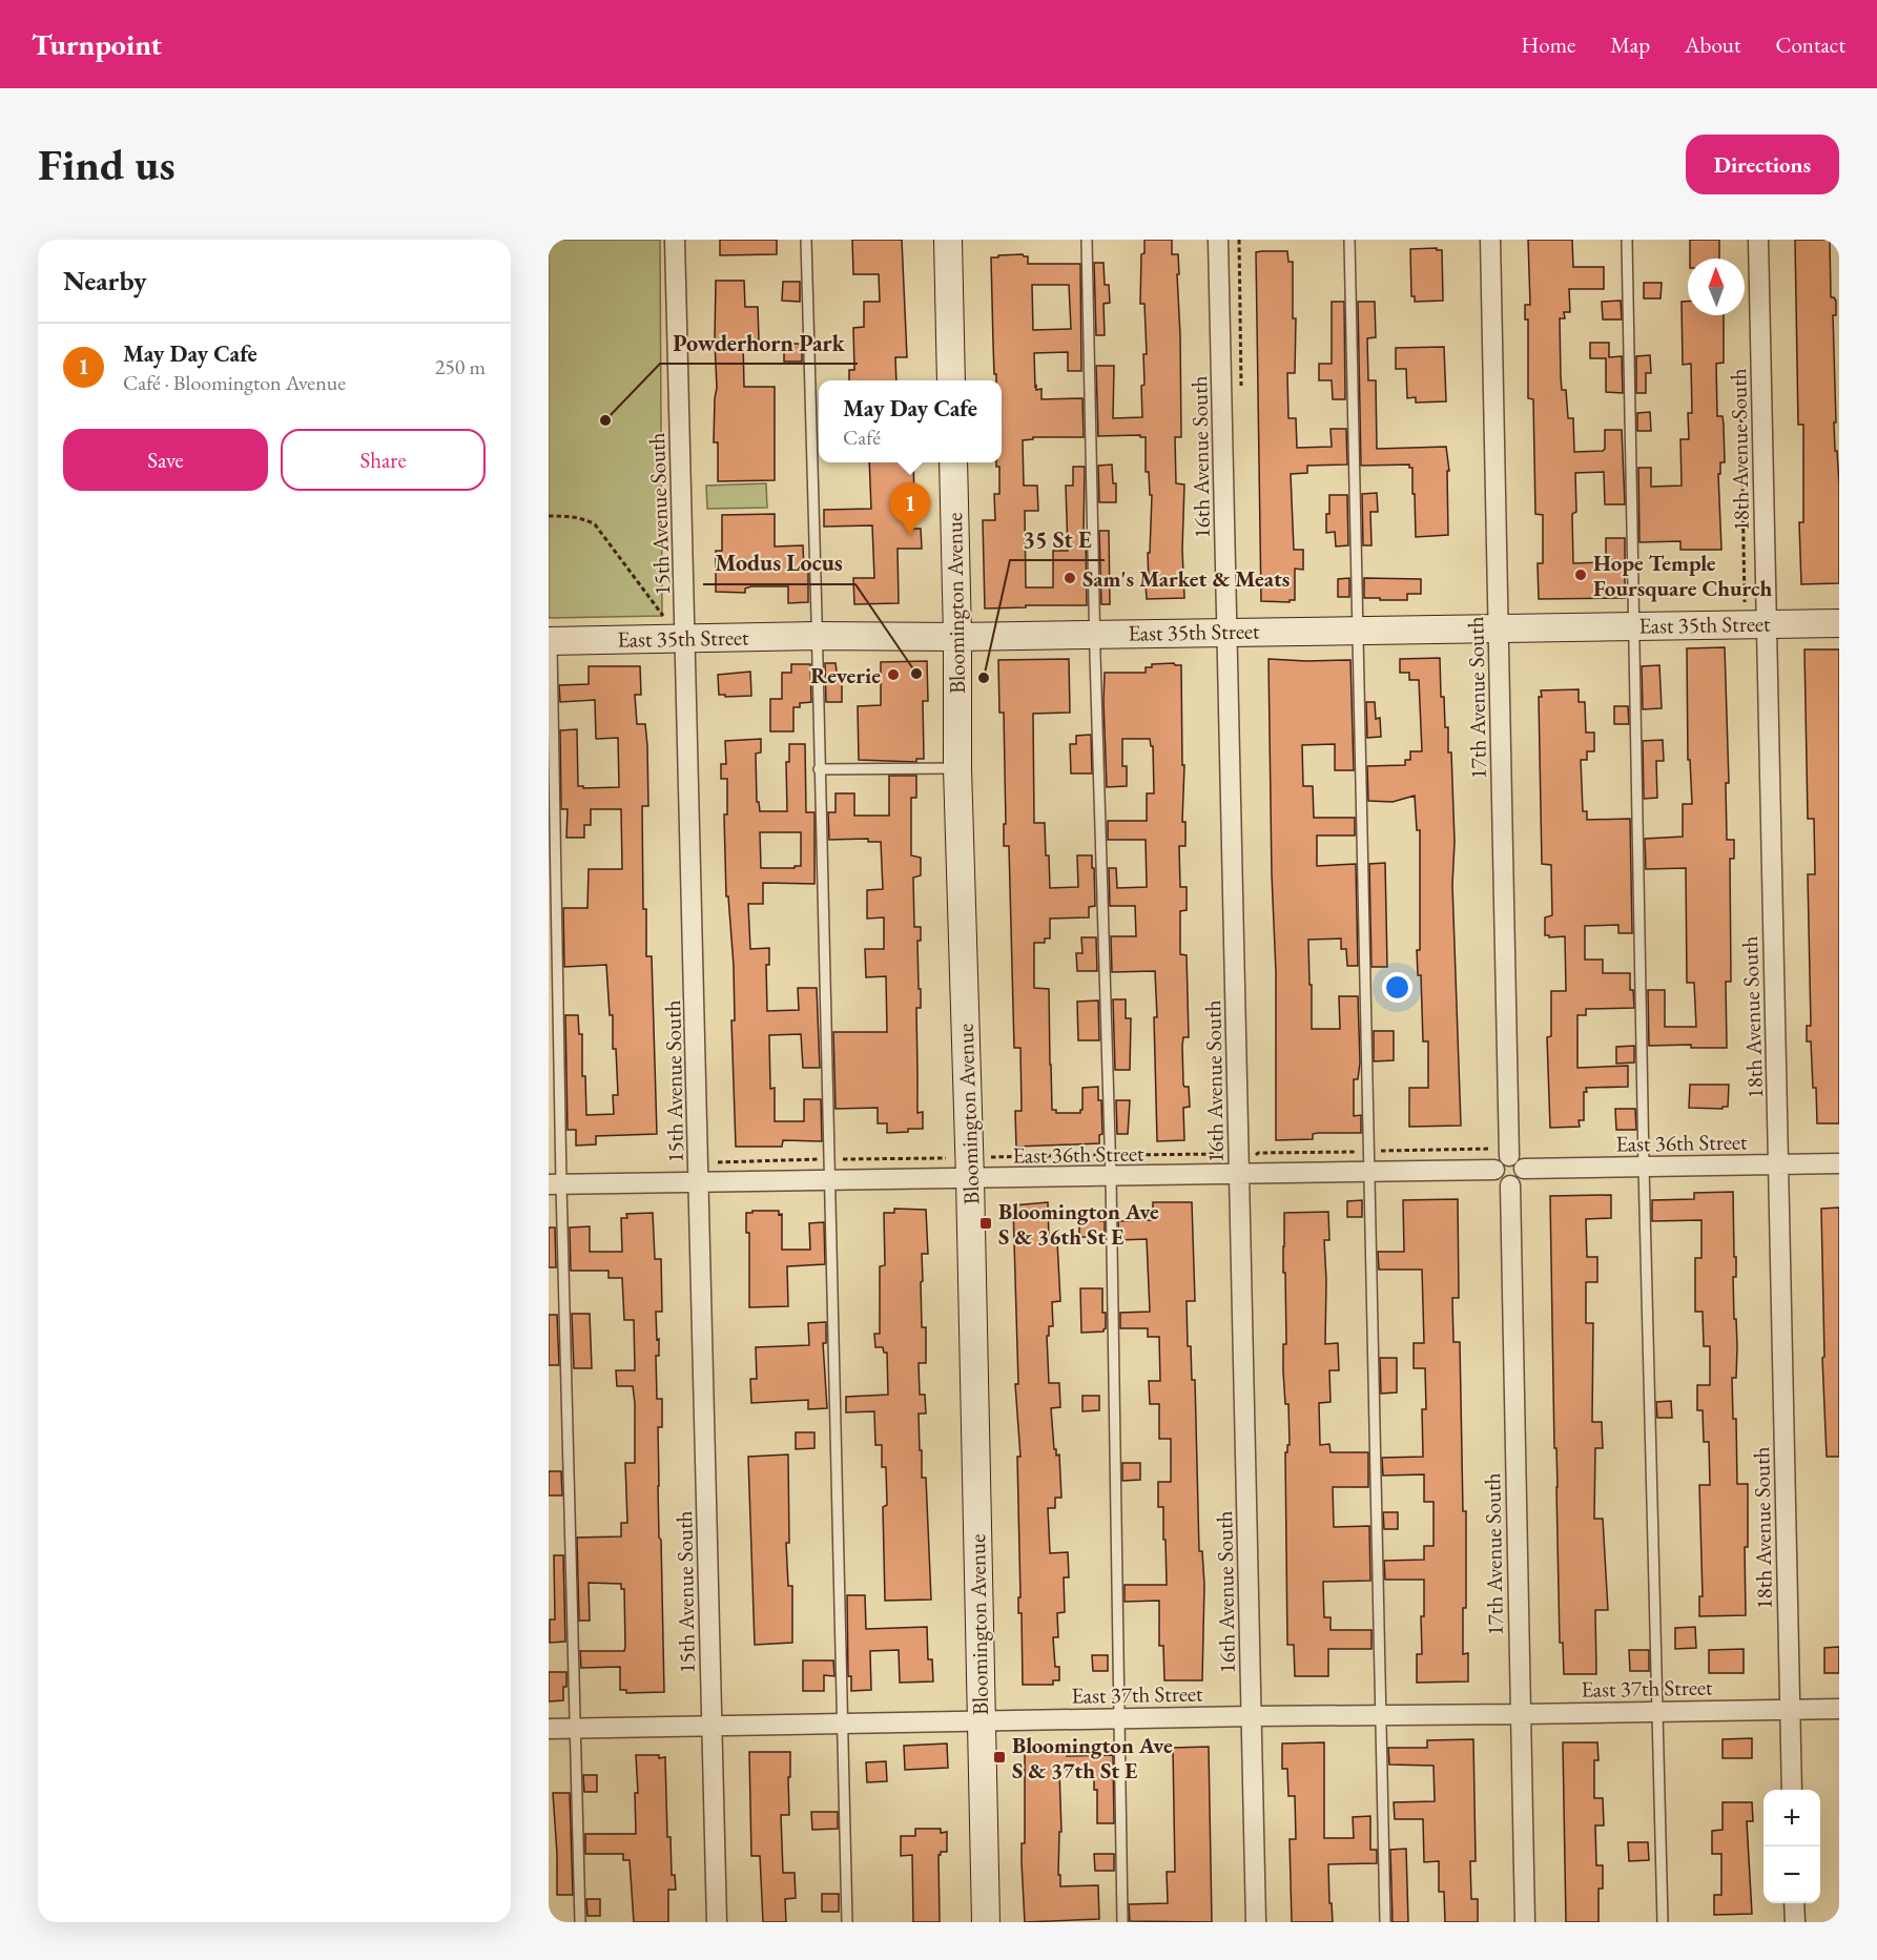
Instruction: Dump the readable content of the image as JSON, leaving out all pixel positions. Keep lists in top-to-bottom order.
{
  "streets": {
    "street": [
      "18th Avenue South",
      "16th Avenue South",
      "15th Avenue South",
      "Bloomington Avenue",
      "East 35th Street",
      "17th Avenue South",
      "East 36th Street",
      "East 37th Street"
    ]
  },
  "crossings": [
    ["18th Avenue South", "East 35th Street"],
    ["18th Avenue South", "East 36th Street"],
    ["18th Avenue South", "East 37th Street"],
    ["16th Avenue South", "East 35th Street"],
    ["16th Avenue South", "East 36th Street"],
    ["16th Avenue South", "East 37th Street"],
    ["15th Avenue South", "East 35th Street"],
    ["15th Avenue South", "East 36th Street"],
    ["15th Avenue South", "East 37th Street"],
    ["Bloomington Avenue", "East 35th Street"],
    ["Bloomington Avenue", "East 36th Street"],
    ["Bloomington Avenue", "East 37th Street"],
    ["East 35th Street", "17th Avenue South"],
    ["17th Avenue South", "East 36th Street"],
    ["17th Avenue South", "East 37th Street"]
  ],
  "places": {
    "other": [
      "Powderhorn Park",
      "Hope Temple Foursquare Church",
      "Sam's Market & Meats",
      "Modus Locus",
      "Reverie",
      "35 St E"
    ],
    "transit": ["Bloomington Ave S & 36th St E", "Bloomington Ave S & 37th St E"]
  },
  "north": "top",
  "page": {
    "header": "Turnpoint",
    "nav": [
      "Home",
      "Map",
      "About",
      "Contact"
    ],
    "buttons": [
      "Directions",
      ["Save", "Share"]
    ],
    "title": "Find us",
    "heading": "Nearby",
    "list": [
      {
        "mark": "1",
        "name": "May Day Cafe",
        "note": "Café · Bloomington Avenue",
        "value": "250 m"
      }
    ],
    "popup": ["May Day Cafe", "Café"],
    "pins": "1",
    "map_buttons": ["+", "−"]
  }
}
